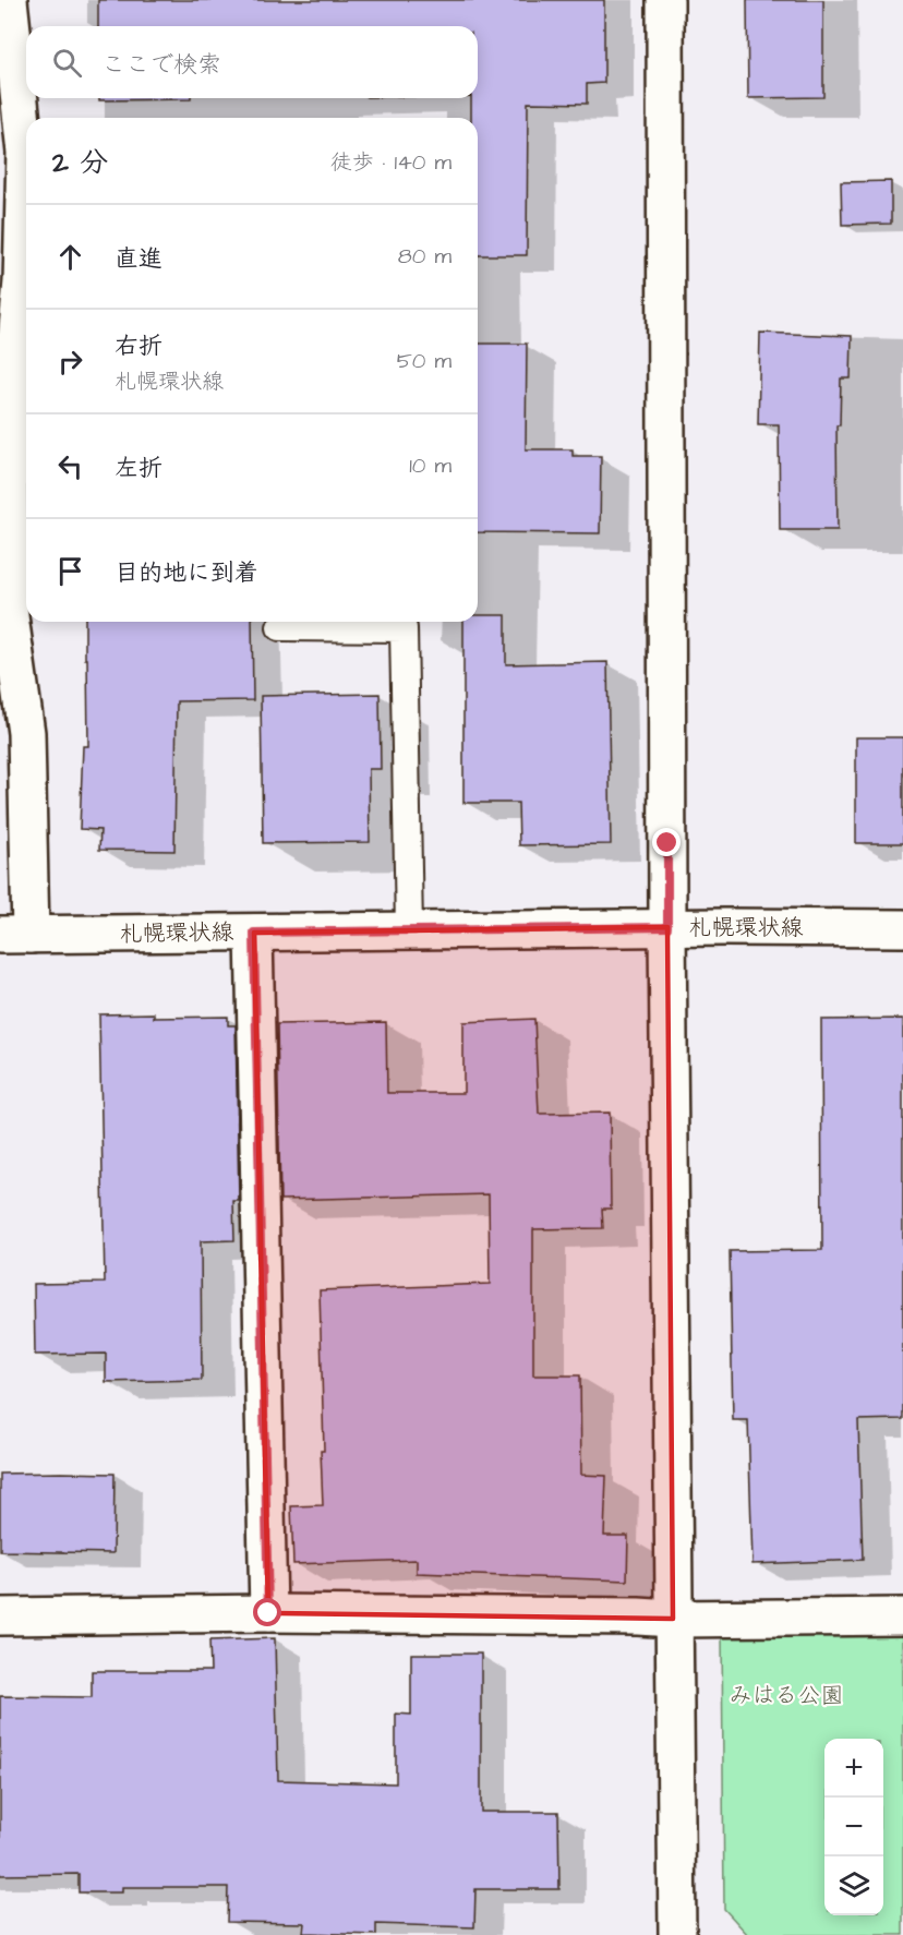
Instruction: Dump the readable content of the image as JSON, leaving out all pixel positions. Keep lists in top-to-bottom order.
{
  "streets": {
    "street": ["札幌環状線"]
  },
  "parks": ["みはる公園"],
  "page": {
    "search": "ここで検索",
    "heading": ["2 分", "徒歩 · 140 m"],
    "list": [
      ["直進", "80 m"],
      ["右折", "札幌環状線", "50 m"],
      ["左折", "10 m"],
      "目的地に到着"
    ],
    "map_buttons": ["+", "−"]
  }
}
